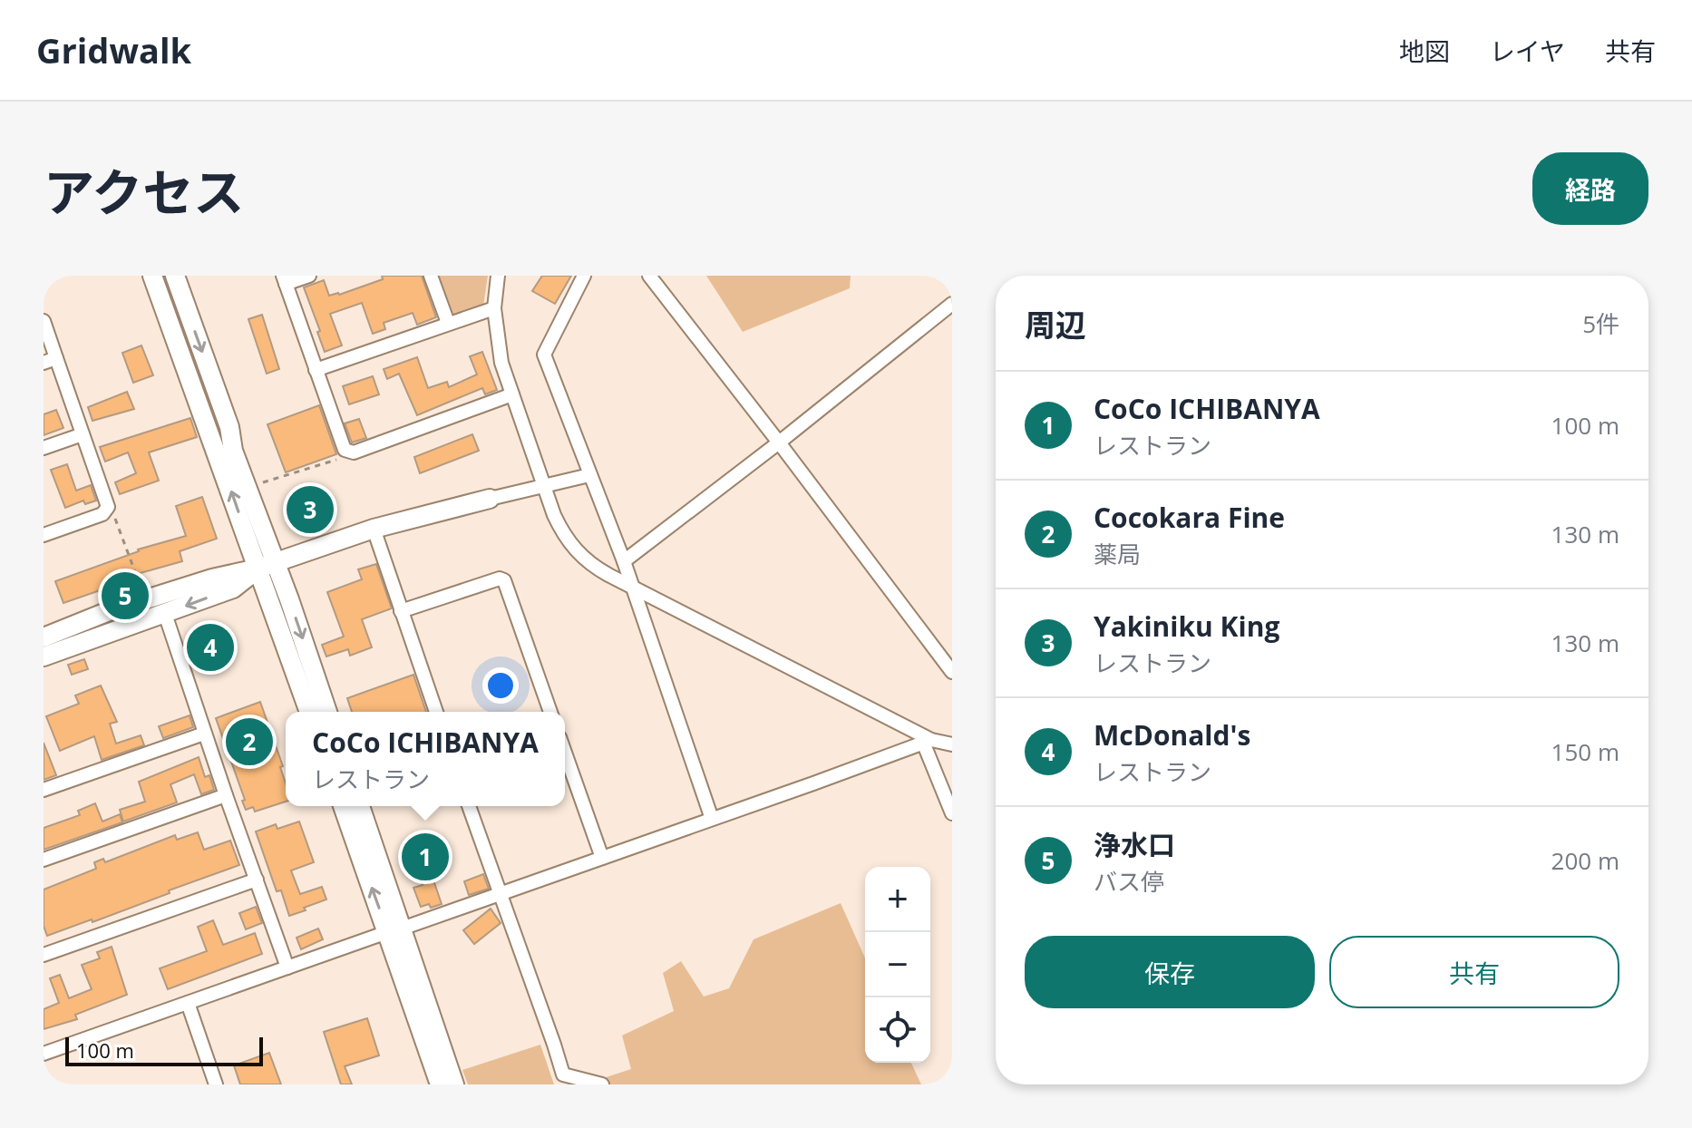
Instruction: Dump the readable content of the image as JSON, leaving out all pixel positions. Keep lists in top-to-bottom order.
{
  "scale_bar": "100 m",
  "page": {
    "header": "Gridwalk",
    "nav": ["地図", "レイヤ", "共有"],
    "title": "アクセス",
    "buttons": [
      "経路",
      ["保存", "共有"]
    ],
    "heading": ["周辺", "5件"],
    "list": [
      {
        "mark": "1",
        "name": "CoCo ICHIBANYA",
        "note": "レストラン",
        "value": "100 m"
      },
      {
        "mark": "2",
        "name": "Cocokara Fine",
        "note": "薬局",
        "value": "130 m"
      },
      {
        "mark": "3",
        "name": "Yakiniku King",
        "note": "レストラン",
        "value": "130 m"
      },
      {
        "mark": "4",
        "name": "McDonald's",
        "note": "レストラン",
        "value": "150 m"
      },
      {
        "mark": "5",
        "name": "浄水口",
        "note": "バス停",
        "value": "200 m"
      }
    ],
    "pins": [
      "3",
      "5",
      "4",
      "2",
      "1"
    ],
    "popup": ["CoCo ICHIBANYA", "レストラン"],
    "map_buttons": ["+", "−"],
    "scale": "100 m"
  }
}
